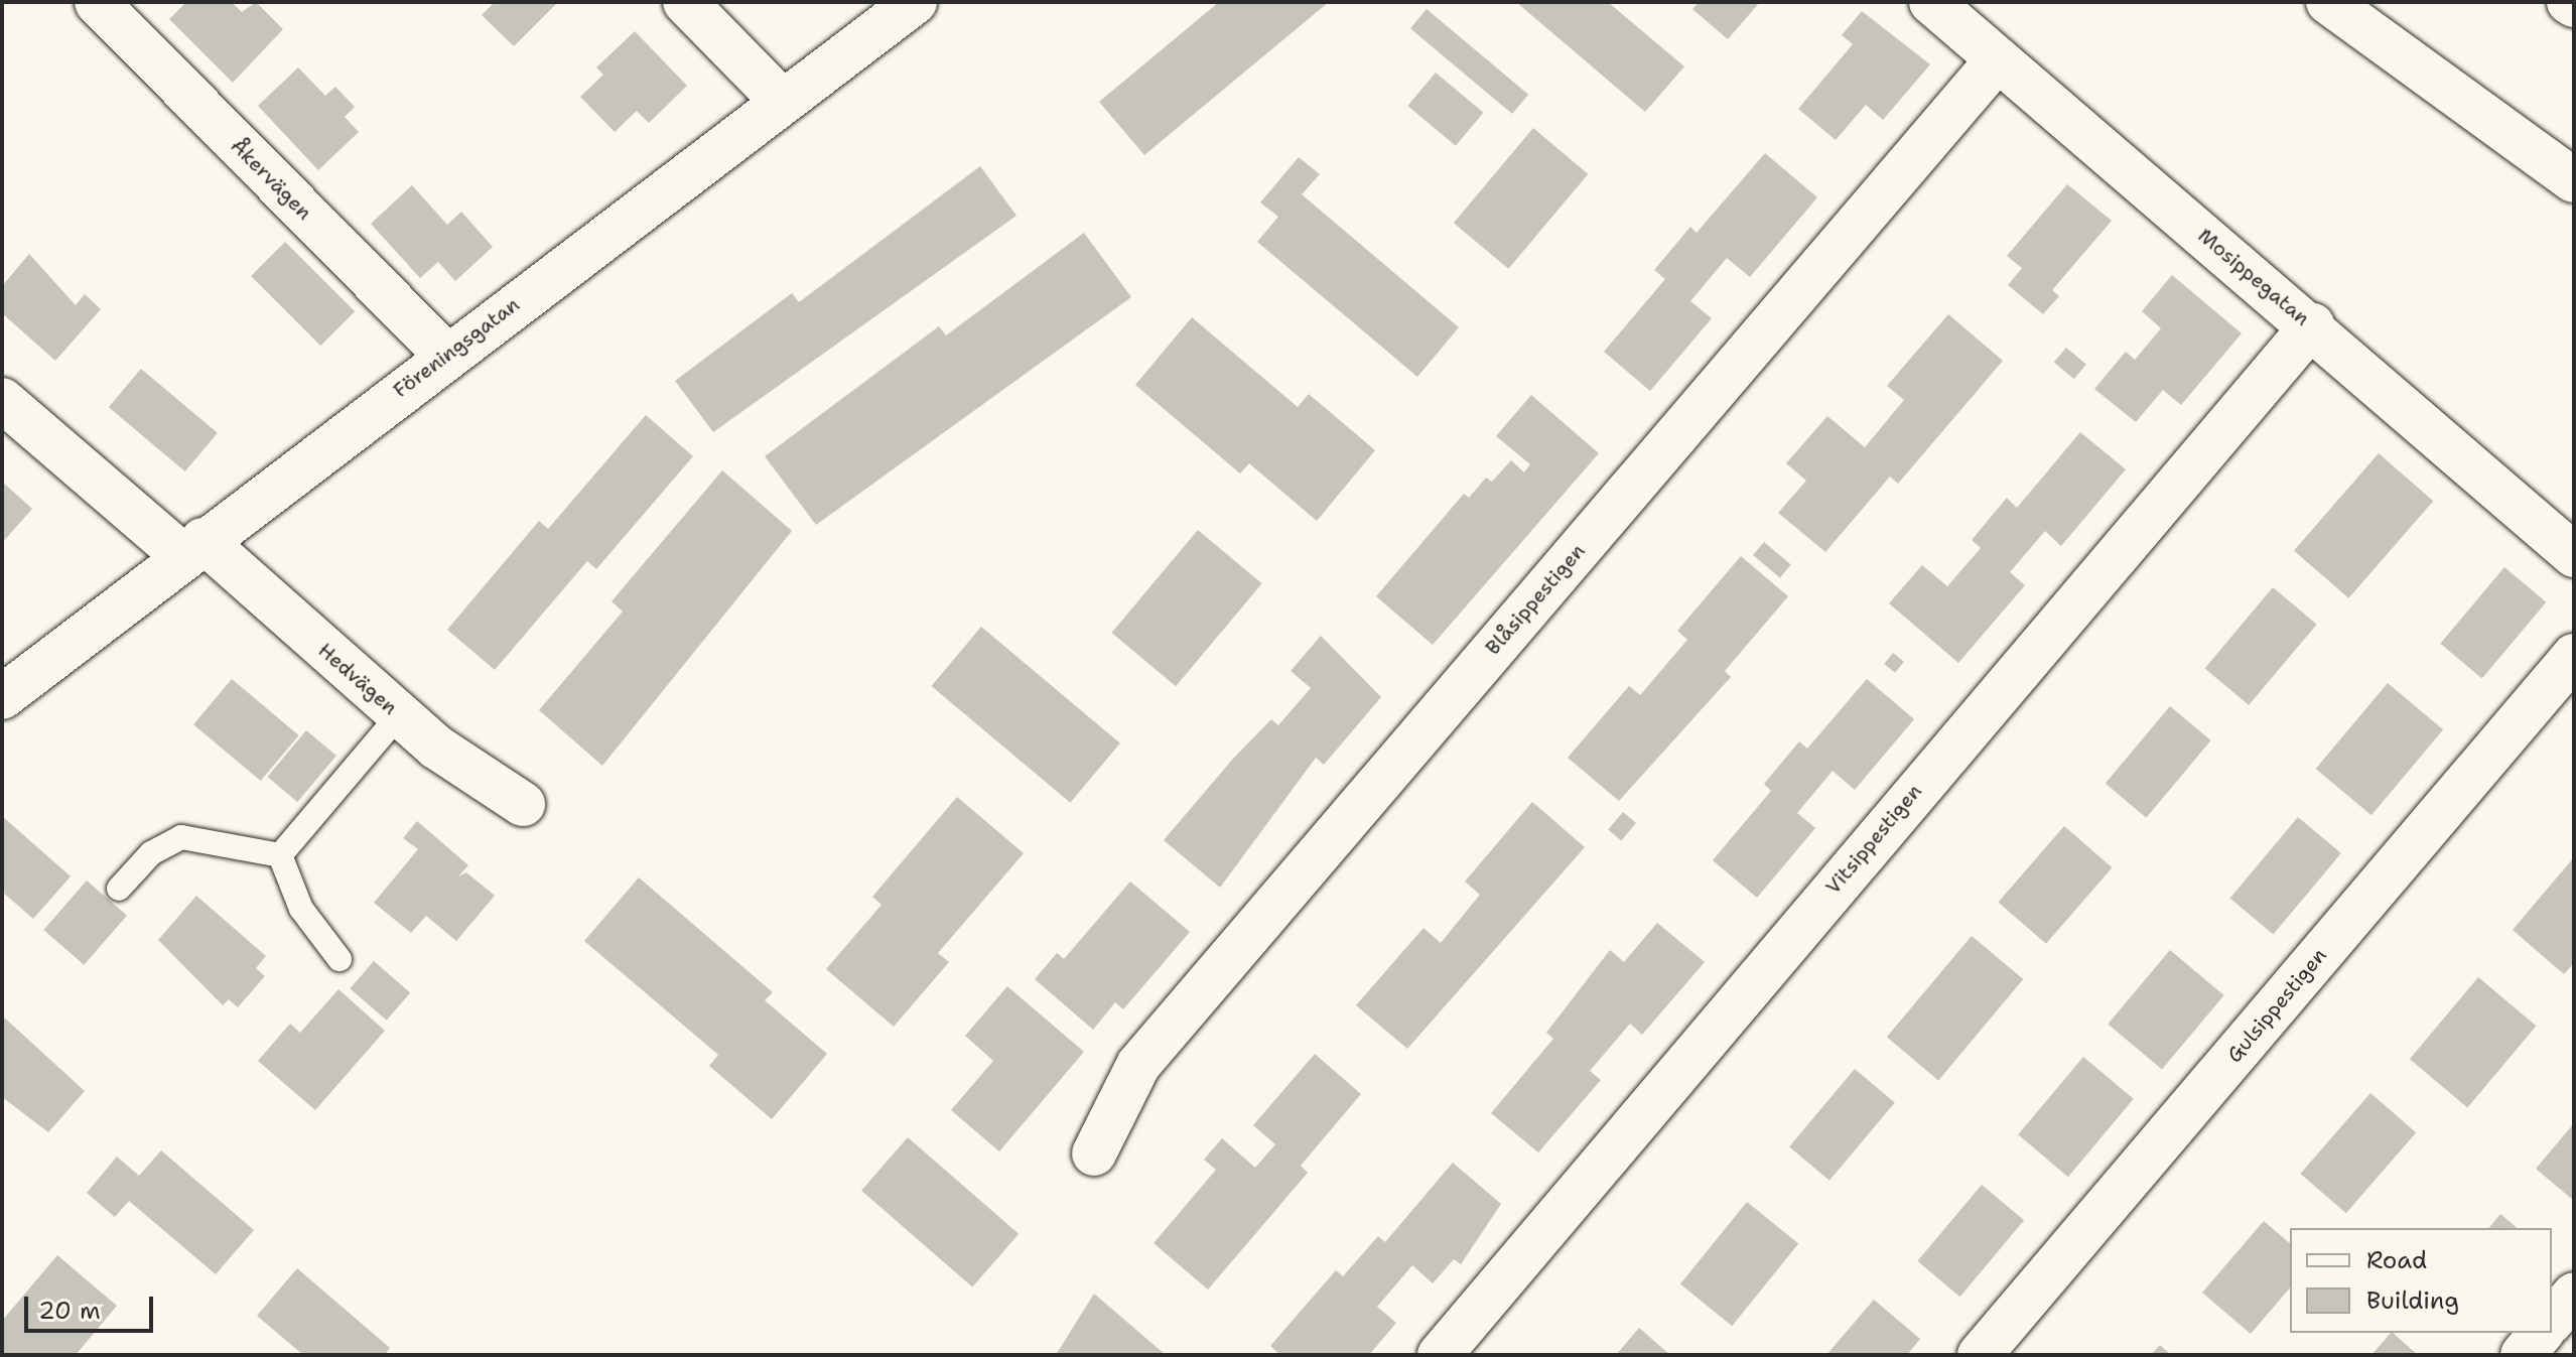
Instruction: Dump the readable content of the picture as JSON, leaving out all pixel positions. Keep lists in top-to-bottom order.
{
  "streets": {
    "street": [
      "Åkervägen",
      "Mosippegatan",
      "Föreningsgatan",
      "Blåsippestigen",
      "Hedvägen",
      "Vitsippestigen",
      "Gulsippestigen"
    ]
  },
  "crossings": [
    ["Åkervägen", "Föreningsgatan"],
    ["Mosippegatan", "Blåsippestigen"],
    ["Mosippegatan", "Vitsippestigen"],
    ["Föreningsgatan", "Hedvägen"]
  ],
  "legend": ["Road", "Building"],
  "scale_bar": "20 m"
}
